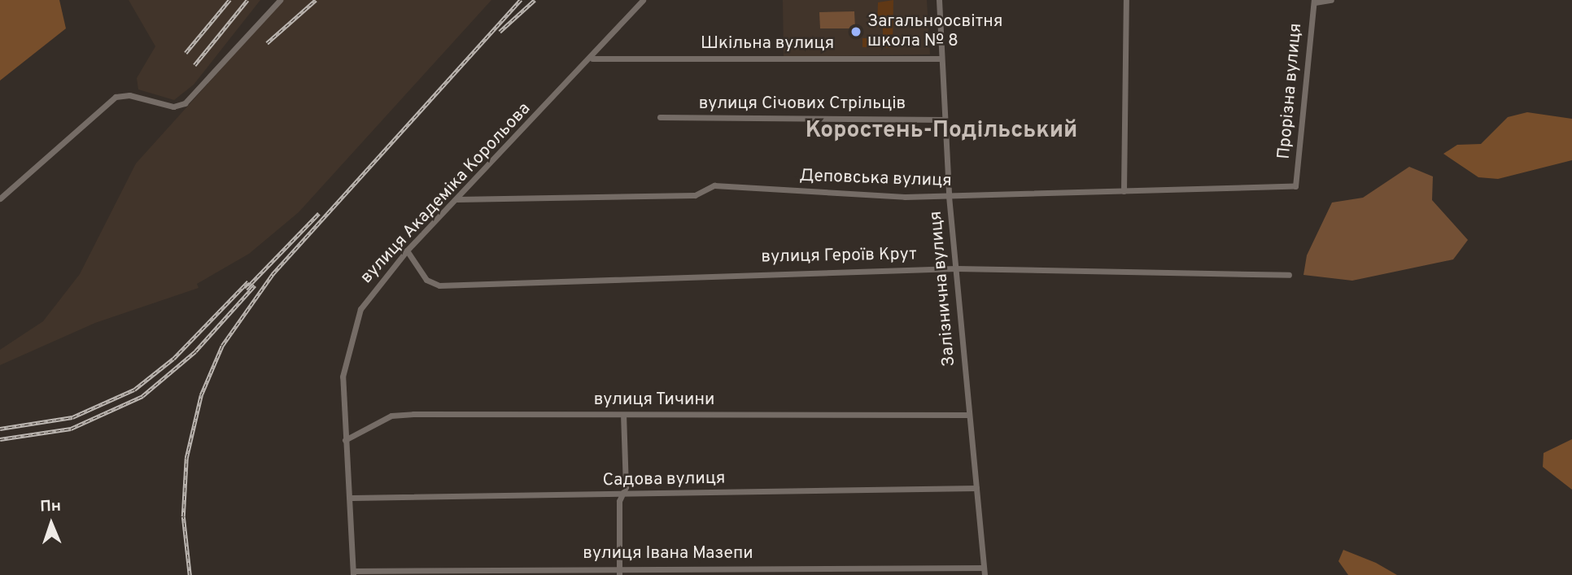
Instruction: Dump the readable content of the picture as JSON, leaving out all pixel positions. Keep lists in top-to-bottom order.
{
  "streets": {
    "street": [
      "Шкільна вулиця",
      "Прорізна вулиця",
      "вулиця Січових Стрільців",
      "Деповська вулиця",
      "вулиця Академіка Корольова",
      "вулиця Героїв Крут",
      "Залізнична вулиця",
      "вулиця Тичини",
      "Садова вулиця",
      "вулиця Івана Мазепи"
    ]
  },
  "crossings": [
    ["Шкільна вулиця", "вулиця Академіка Корольова"],
    ["Шкільна вулиця", "Залізнична вулиця"],
    ["Прорізна вулиця", "Деповська вулиця"],
    ["вулиця Січових Стрільців", "Залізнична вулиця"],
    ["Деповська вулиця", "вулиця Академіка Корольова"],
    ["Деповська вулиця", "Залізнична вулиця"],
    ["вулиця Академіка Корольова", "вулиця Героїв Крут"],
    ["вулиця Академіка Корольова", "вулиця Тичини"],
    ["вулиця Академіка Корольова", "Садова вулиця"],
    ["вулиця Академіка Корольова", "вулиця Івана Мазепи"],
    ["вулиця Героїв Крут", "Залізнична вулиця"],
    ["Залізнична вулиця", "вулиця Тичини"],
    ["Залізнична вулиця", "Садова вулиця"],
    ["Залізнична вулиця", "вулиця Івана Мазепи"]
  ],
  "districts": ["Коростень-Подільський"],
  "places": ["Загальноосвітня школа № 8"],
  "north": "top"
}
